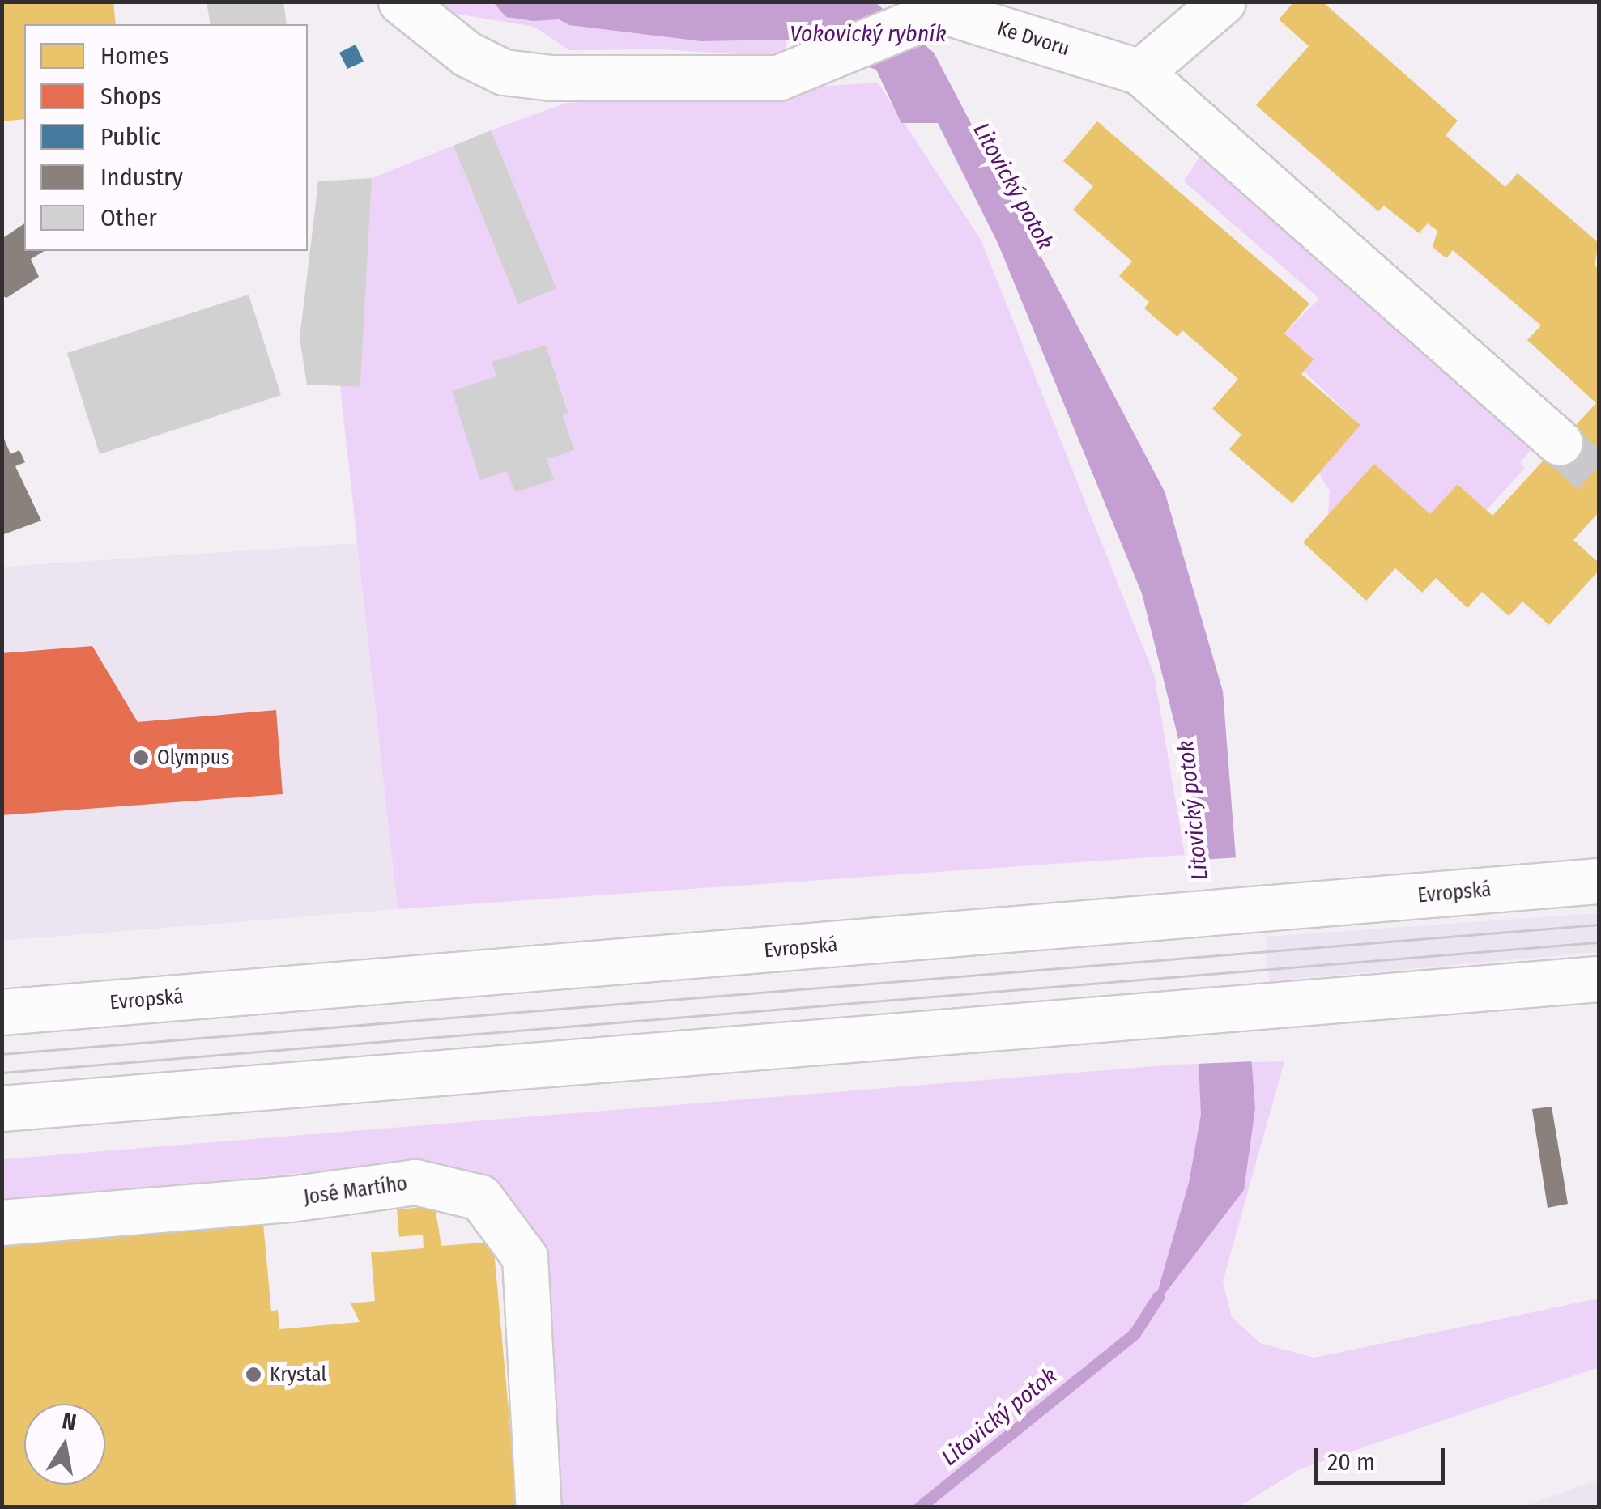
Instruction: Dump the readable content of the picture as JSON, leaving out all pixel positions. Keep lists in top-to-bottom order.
{
  "streets": {
    "main road": ["Ke Dvoru", "Evropská", "José Martího"]
  },
  "water": ["Vokovický rybník", "Litovický potok"],
  "places": ["Olympus", "Krystal"],
  "legend": [
    "Homes",
    "Shops",
    "Public",
    "Industry",
    "Other"
  ],
  "scale_bar": "20 m",
  "north": "top"
}
